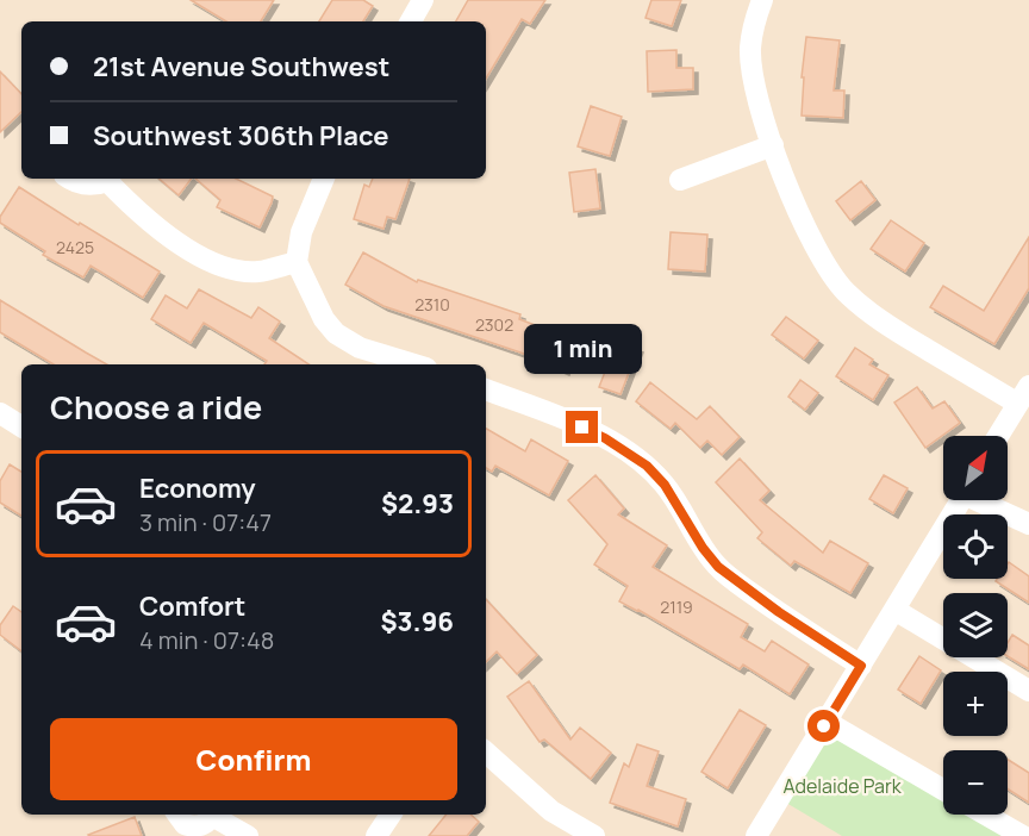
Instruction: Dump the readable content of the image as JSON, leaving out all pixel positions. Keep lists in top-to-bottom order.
{
  "parks": ["Adelaide Park"],
  "house_numbers": [
    "2425",
    "2310",
    "2302",
    "2119"
  ],
  "north": "top right",
  "page": {
    "banner": ["21st Avenue Southwest", "Southwest 306th Place"],
    "bubble": "1 min",
    "heading": "Choose a ride",
    "map_buttons": ["+", "−"],
    "list": [
      {
        "name": "Economy",
        "note": "3 min · 07:47",
        "value": "$2.93"
      },
      {
        "name": "Comfort",
        "note": "4 min · 07:48",
        "value": "$3.96"
      }
    ],
    "buttons": "Confirm"
  }
}
